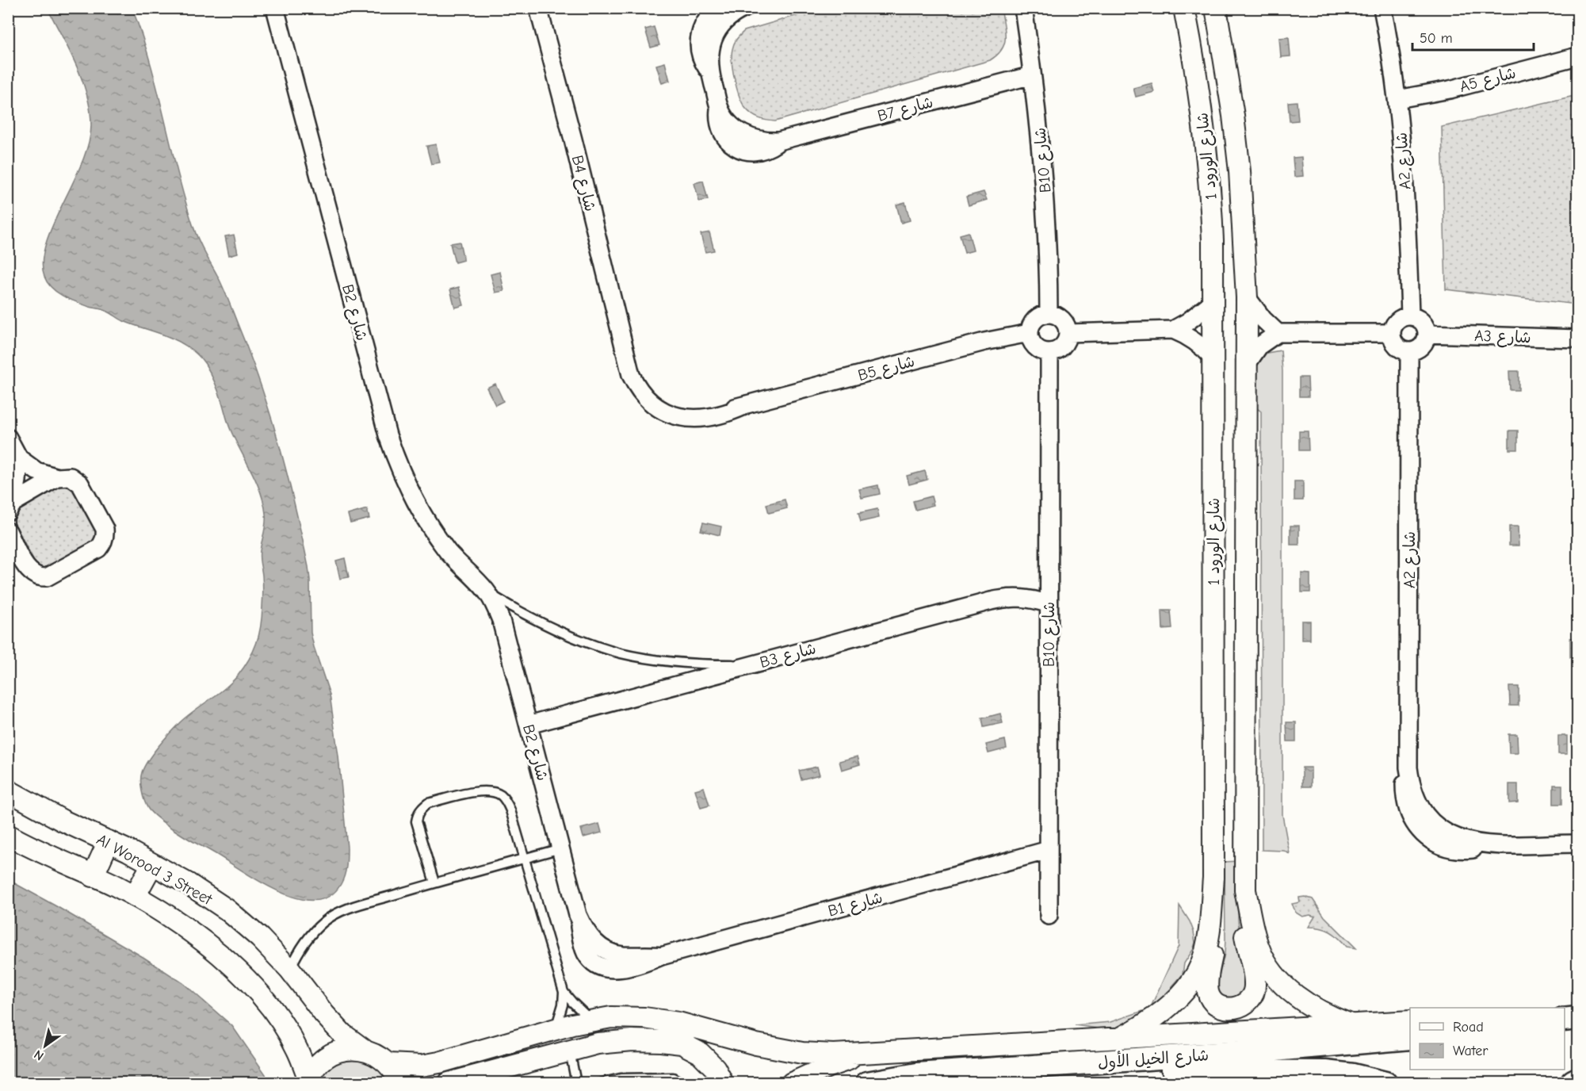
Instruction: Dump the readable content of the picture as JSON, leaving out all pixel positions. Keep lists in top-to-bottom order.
{
  "streets": {
    "main road": ["شارع الخيل الأول"],
    "street": [
      "A5 شارع",
      "B7 شارع",
      "شارع الورود 1",
      "B10 شارع",
      "A2 شارع",
      "B4 شارع",
      "B2 شارع",
      "A3 شارع",
      "B5 شارع",
      "B3 شارع",
      "Al Worood 3 Street",
      "B1 شارع"
    ]
  },
  "crossings": [
    ["A5 شارع", "A2 شارع"],
    ["B7 شارع", "B10 شارع"],
    ["B10 شارع", "B5 شارع"],
    ["B10 شارع", "B3 شارع"],
    ["B10 شارع", "B1 شارع"],
    ["A2 شارع", "A3 شارع"],
    ["B4 شارع", "B5 شارع"],
    ["B2 شارع", "B3 شارع"],
    ["B2 شارع", "B1 شارع"]
  ],
  "legend": ["Road", "Water"],
  "scale_bar": "50 m",
  "north": "bottom left"
}
